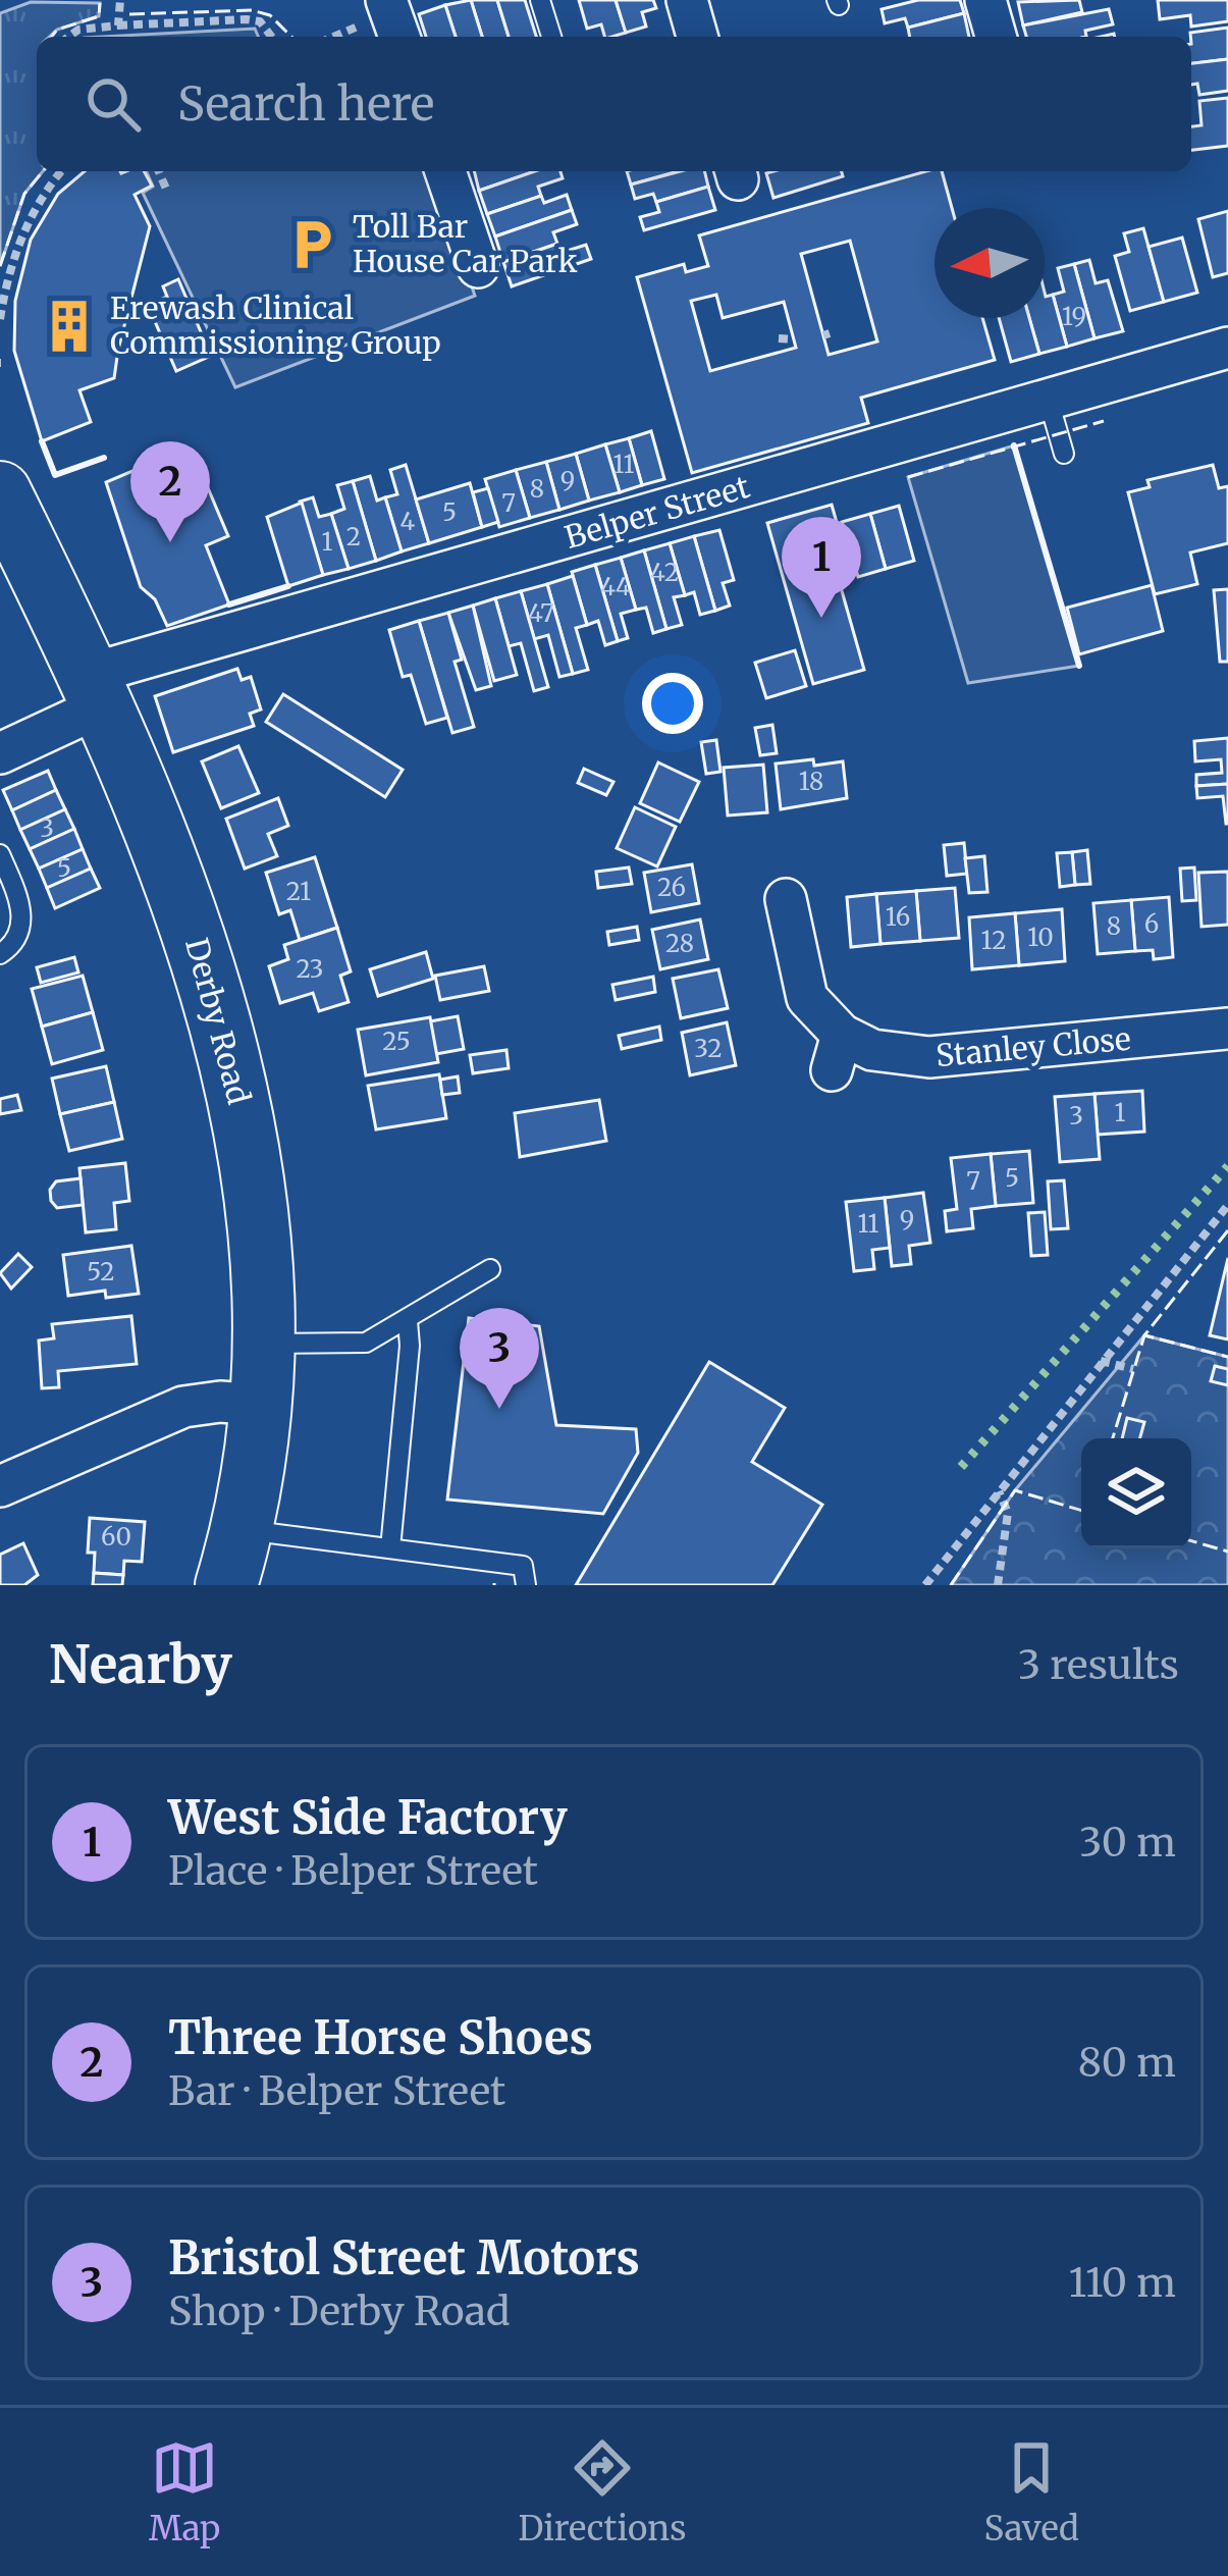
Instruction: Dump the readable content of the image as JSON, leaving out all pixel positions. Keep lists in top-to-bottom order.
{
  "streets": {
    "main road": ["Derby Road"],
    "street": ["Belper Street", "Stanley Close"]
  },
  "crossings": [
    ["Belper Street", "Derby Road"]
  ],
  "places": {
    "parking": ["Toll Bar House Car Park"],
    "building": ["Erewash Clinical Commissioning Group"]
  },
  "house_numbers": [
    "19",
    "11",
    "9",
    "8",
    "7",
    "5",
    "4",
    "2",
    "1",
    "42",
    "44",
    "47",
    "18",
    "3",
    "5",
    "26",
    "21",
    "16",
    "6",
    "8",
    "10",
    "12",
    "28",
    "23",
    "25",
    "32",
    "1",
    "3",
    "5",
    "7",
    "9",
    "11",
    "52",
    "60"
  ],
  "north": "left",
  "page": {
    "search": "Search here",
    "pins": ["2", "1", "3"],
    "heading": ["Nearby", "3 results"],
    "list": [
      {
        "mark": "1",
        "name": "West Side Factory",
        "note": "Place · Belper Street",
        "value": "30 m"
      },
      {
        "mark": "2",
        "name": "Three Horse Shoes",
        "note": "Bar · Belper Street",
        "value": "80 m"
      },
      {
        "mark": "3",
        "name": "Bristol Street Motors",
        "note": "Shop · Derby Road",
        "value": "110 m"
      }
    ],
    "nav": ["Map", "Directions", "Saved"]
  }
}
